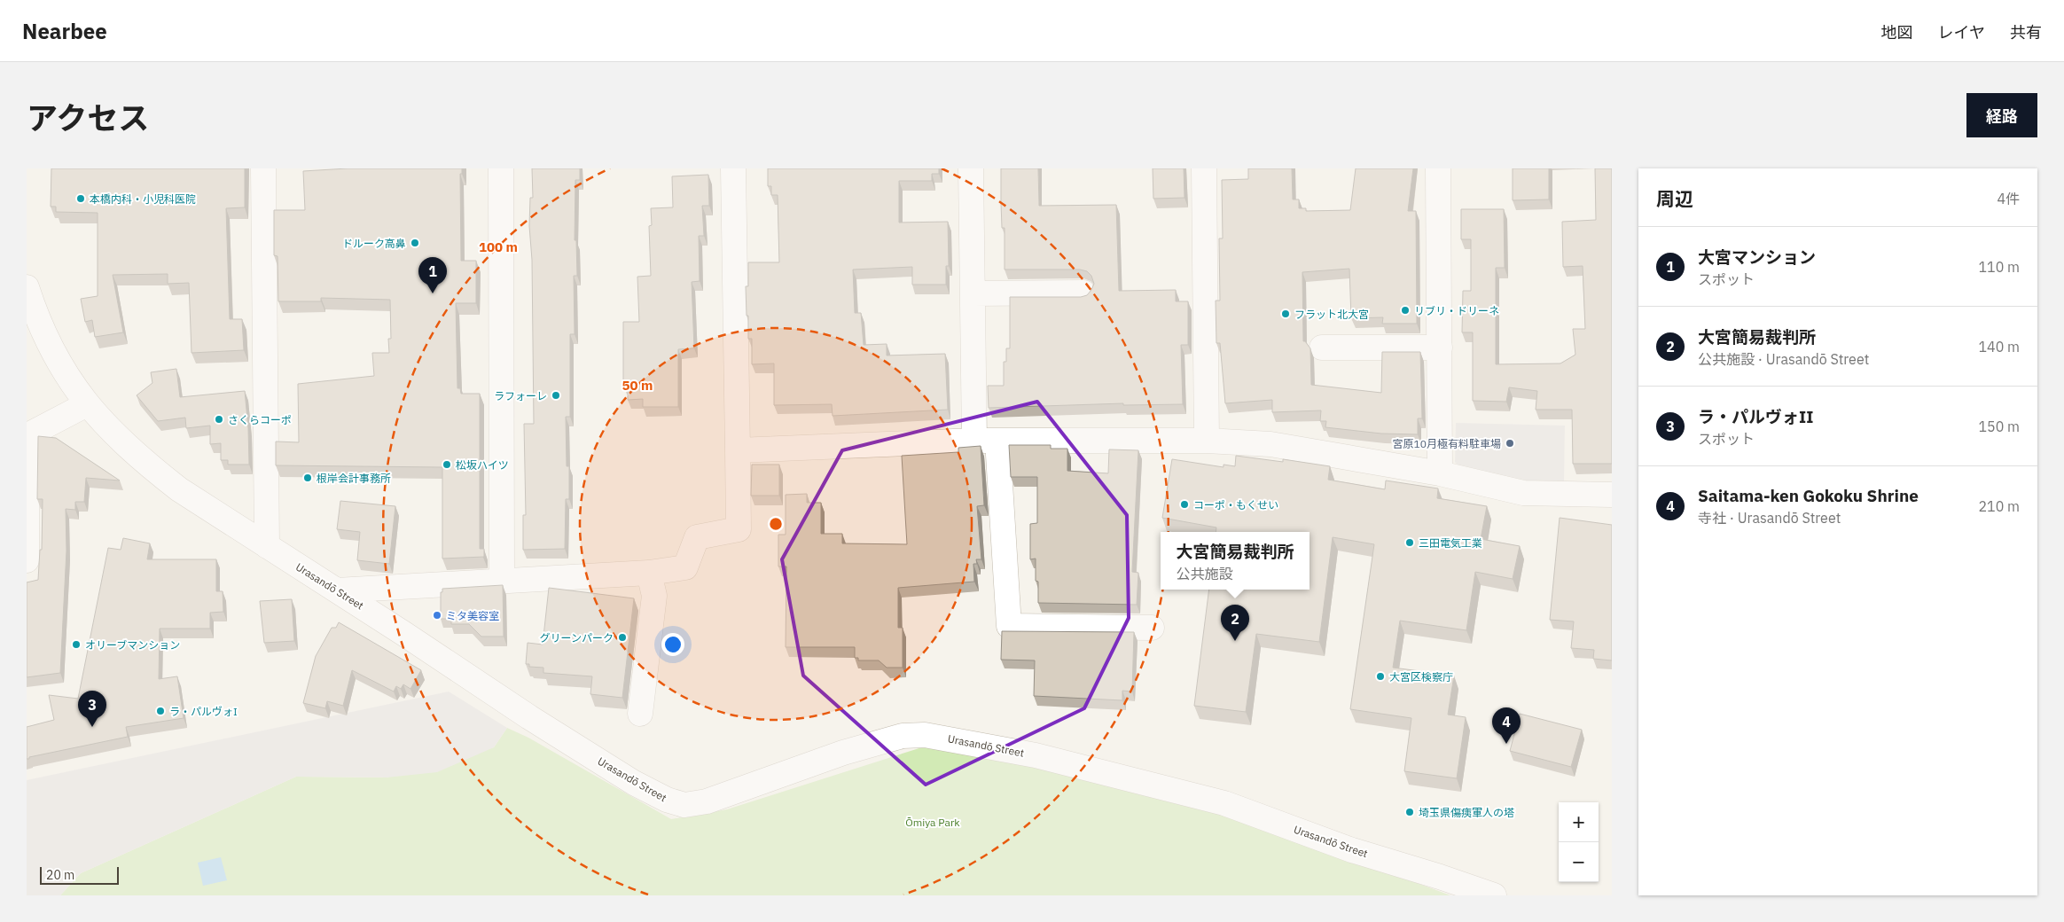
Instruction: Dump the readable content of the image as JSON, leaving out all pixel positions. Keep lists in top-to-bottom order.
{
  "streets": {
    "street": ["Urasandō Street"]
  },
  "parks": ["Ōmiya Park"],
  "places": [
    "本橋内科・小児科医院",
    "ドルーク高鼻",
    "リブリ・ドリーネ",
    "フラット北大宮",
    "ラフォーレ",
    "さくらコーポ",
    "宮原10月極有料駐車場",
    "松坂ハイツ",
    "根岸会計事務所",
    "コーポ・もくせい",
    "三田電気工業",
    "ミタ美容室",
    "グリーンパーク",
    "オリーブマンション",
    "大宮区検察庁",
    "ラ・パルヴォI",
    "埼玉県傷痍軍人の塔"
  ],
  "scale_bar": "20 m",
  "page": {
    "header": "Nearbee",
    "nav": ["地図", "レイヤ", "共有"],
    "title": "アクセス",
    "buttons": "経路",
    "heading": ["周辺", "4件"],
    "list": [
      {
        "mark": "1",
        "name": "大宮マンション",
        "note": "スポット",
        "value": "110 m"
      },
      {
        "mark": "2",
        "name": "大宮簡易裁判所",
        "note": "公共施設 · Urasandō Street",
        "value": "140 m"
      },
      {
        "mark": "3",
        "name": "ラ・パルヴォII",
        "note": "スポット",
        "value": "150 m"
      },
      {
        "mark": "4",
        "name": "Saitama-ken Gokoku Shrine",
        "note": "寺社 · Urasandō Street",
        "value": "210 m"
      }
    ],
    "pins": [
      "1",
      "2",
      "3",
      "4"
    ],
    "popup": ["大宮簡易裁判所", "公共施設"],
    "map_buttons": ["+", "−"],
    "scale": "20 m"
  },
  "rings": ["100 m", "50 m"]
}
